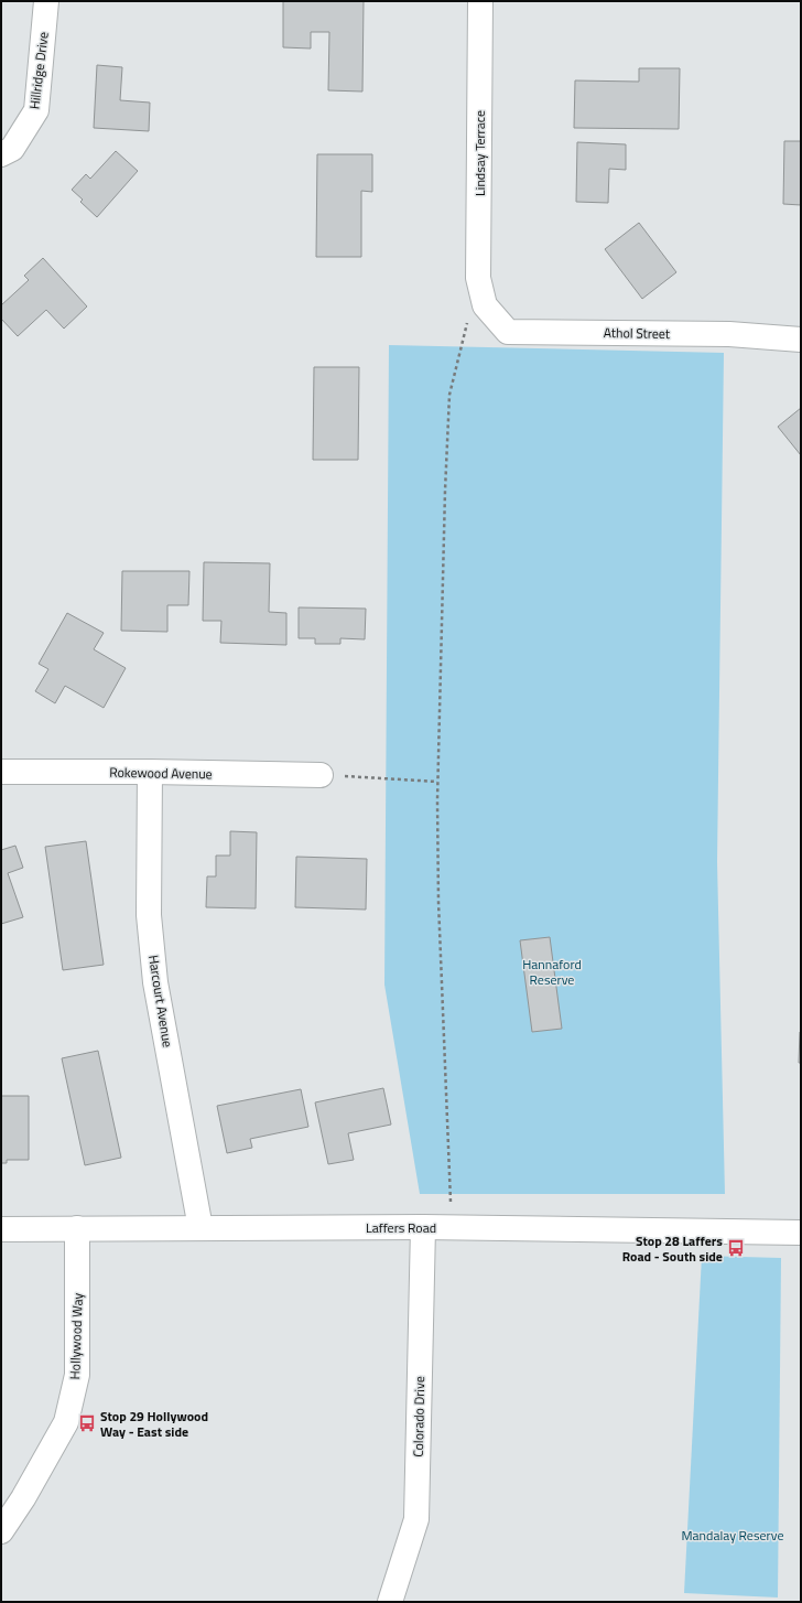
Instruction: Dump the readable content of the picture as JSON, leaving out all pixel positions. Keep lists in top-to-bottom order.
{
  "streets": {
    "street": [
      "Hillridge Drive",
      "Lindsay Terrace",
      "Athol Street",
      "Rokewood Avenue",
      "Harcourt Avenue",
      "Laffers Road",
      "Hollywood Way",
      "Colorado Drive"
    ]
  },
  "crossings": [
    ["Lindsay Terrace", "Athol Street"],
    ["Rokewood Avenue", "Harcourt Avenue"],
    ["Harcourt Avenue", "Laffers Road"],
    ["Laffers Road", "Hollywood Way"],
    ["Laffers Road", "Colorado Drive"]
  ],
  "parks": ["Hannaford Reserve", "Mandalay Reserve"],
  "places": {
    "bus stop": ["Stop 28 Laffers Road - South side", "Stop 29 Hollywood Way - East side"]
  }
}
